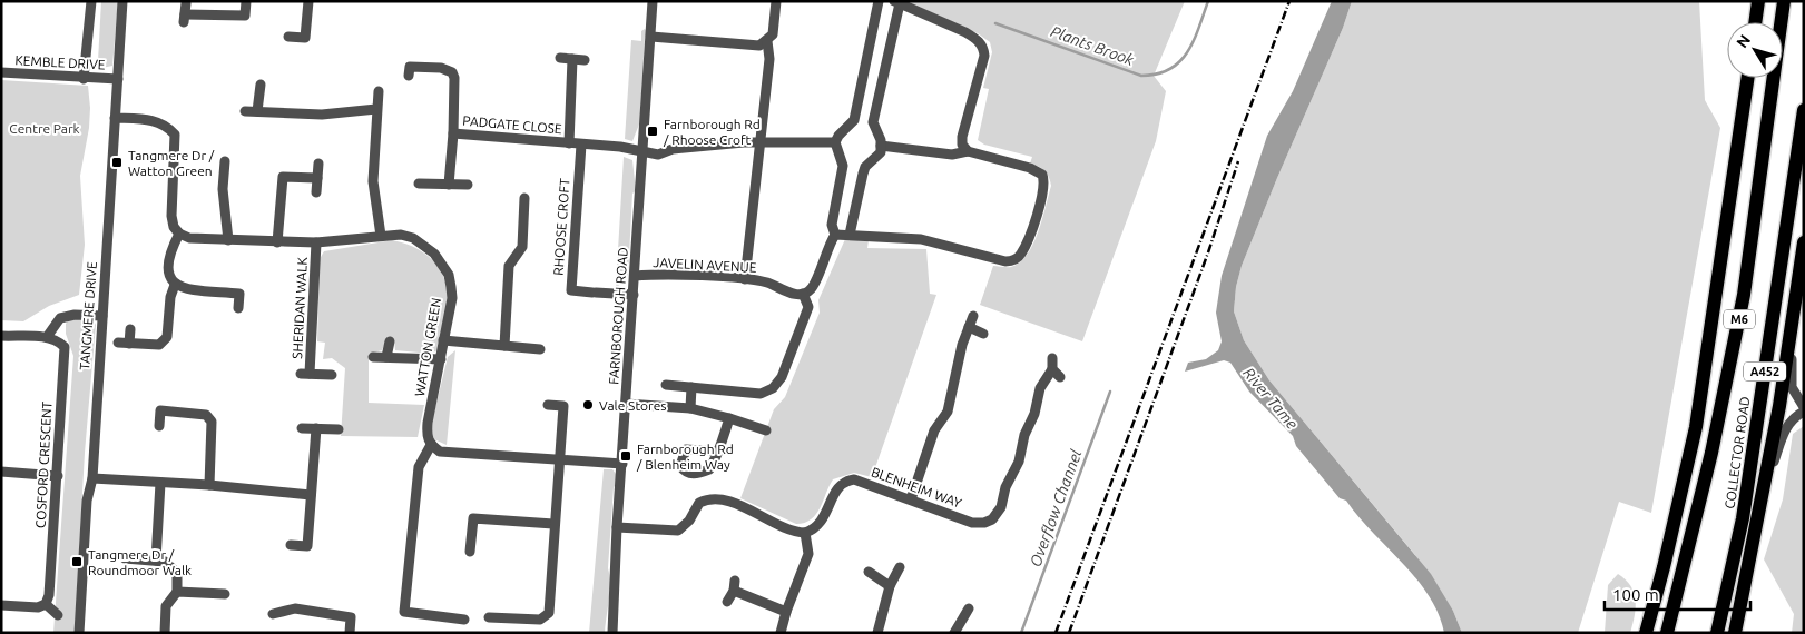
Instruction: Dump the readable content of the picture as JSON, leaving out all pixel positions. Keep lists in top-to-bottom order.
{
  "streets": {
    "highway": ["M6", "A452", "COLLECTOR ROAD"],
    "street": [
      "KEMBLE DRIVE",
      "PADGATE CLOSE",
      "RHOOSE CROFT",
      "JAVELIN AVENUE",
      "SHERIDAN WALK",
      "TANGMERE DRIVE",
      "FARNBOROUGH ROAD",
      "WATTON GREEN",
      "COSFORD CRESCENT",
      "BLENHEIM WAY"
    ]
  },
  "crossings": [
    ["KEMBLE DRIVE", "TANGMERE DRIVE"],
    ["PADGATE CLOSE", "RHOOSE CROFT"],
    ["PADGATE CLOSE", "FARNBOROUGH ROAD"],
    ["RHOOSE CROFT", "FARNBOROUGH ROAD"],
    ["JAVELIN AVENUE", "FARNBOROUGH ROAD"],
    ["SHERIDAN WALK", "WATTON GREEN"]
  ],
  "water": ["Plants Brook", "River Tame", "Overflow Channel"],
  "parks": ["Centre Park"],
  "places": {
    "transit": [
      "Farnborough Rd / Rhoose Croft",
      "Tangmere Dr / Watton Green",
      "Farnborough Rd / Blenheim Way",
      "Tangmere Dr / Roundmoor Walk"
    ],
    "other": ["Vale Stores"]
  },
  "scale_bar": "100 m",
  "north": "top left"
}
